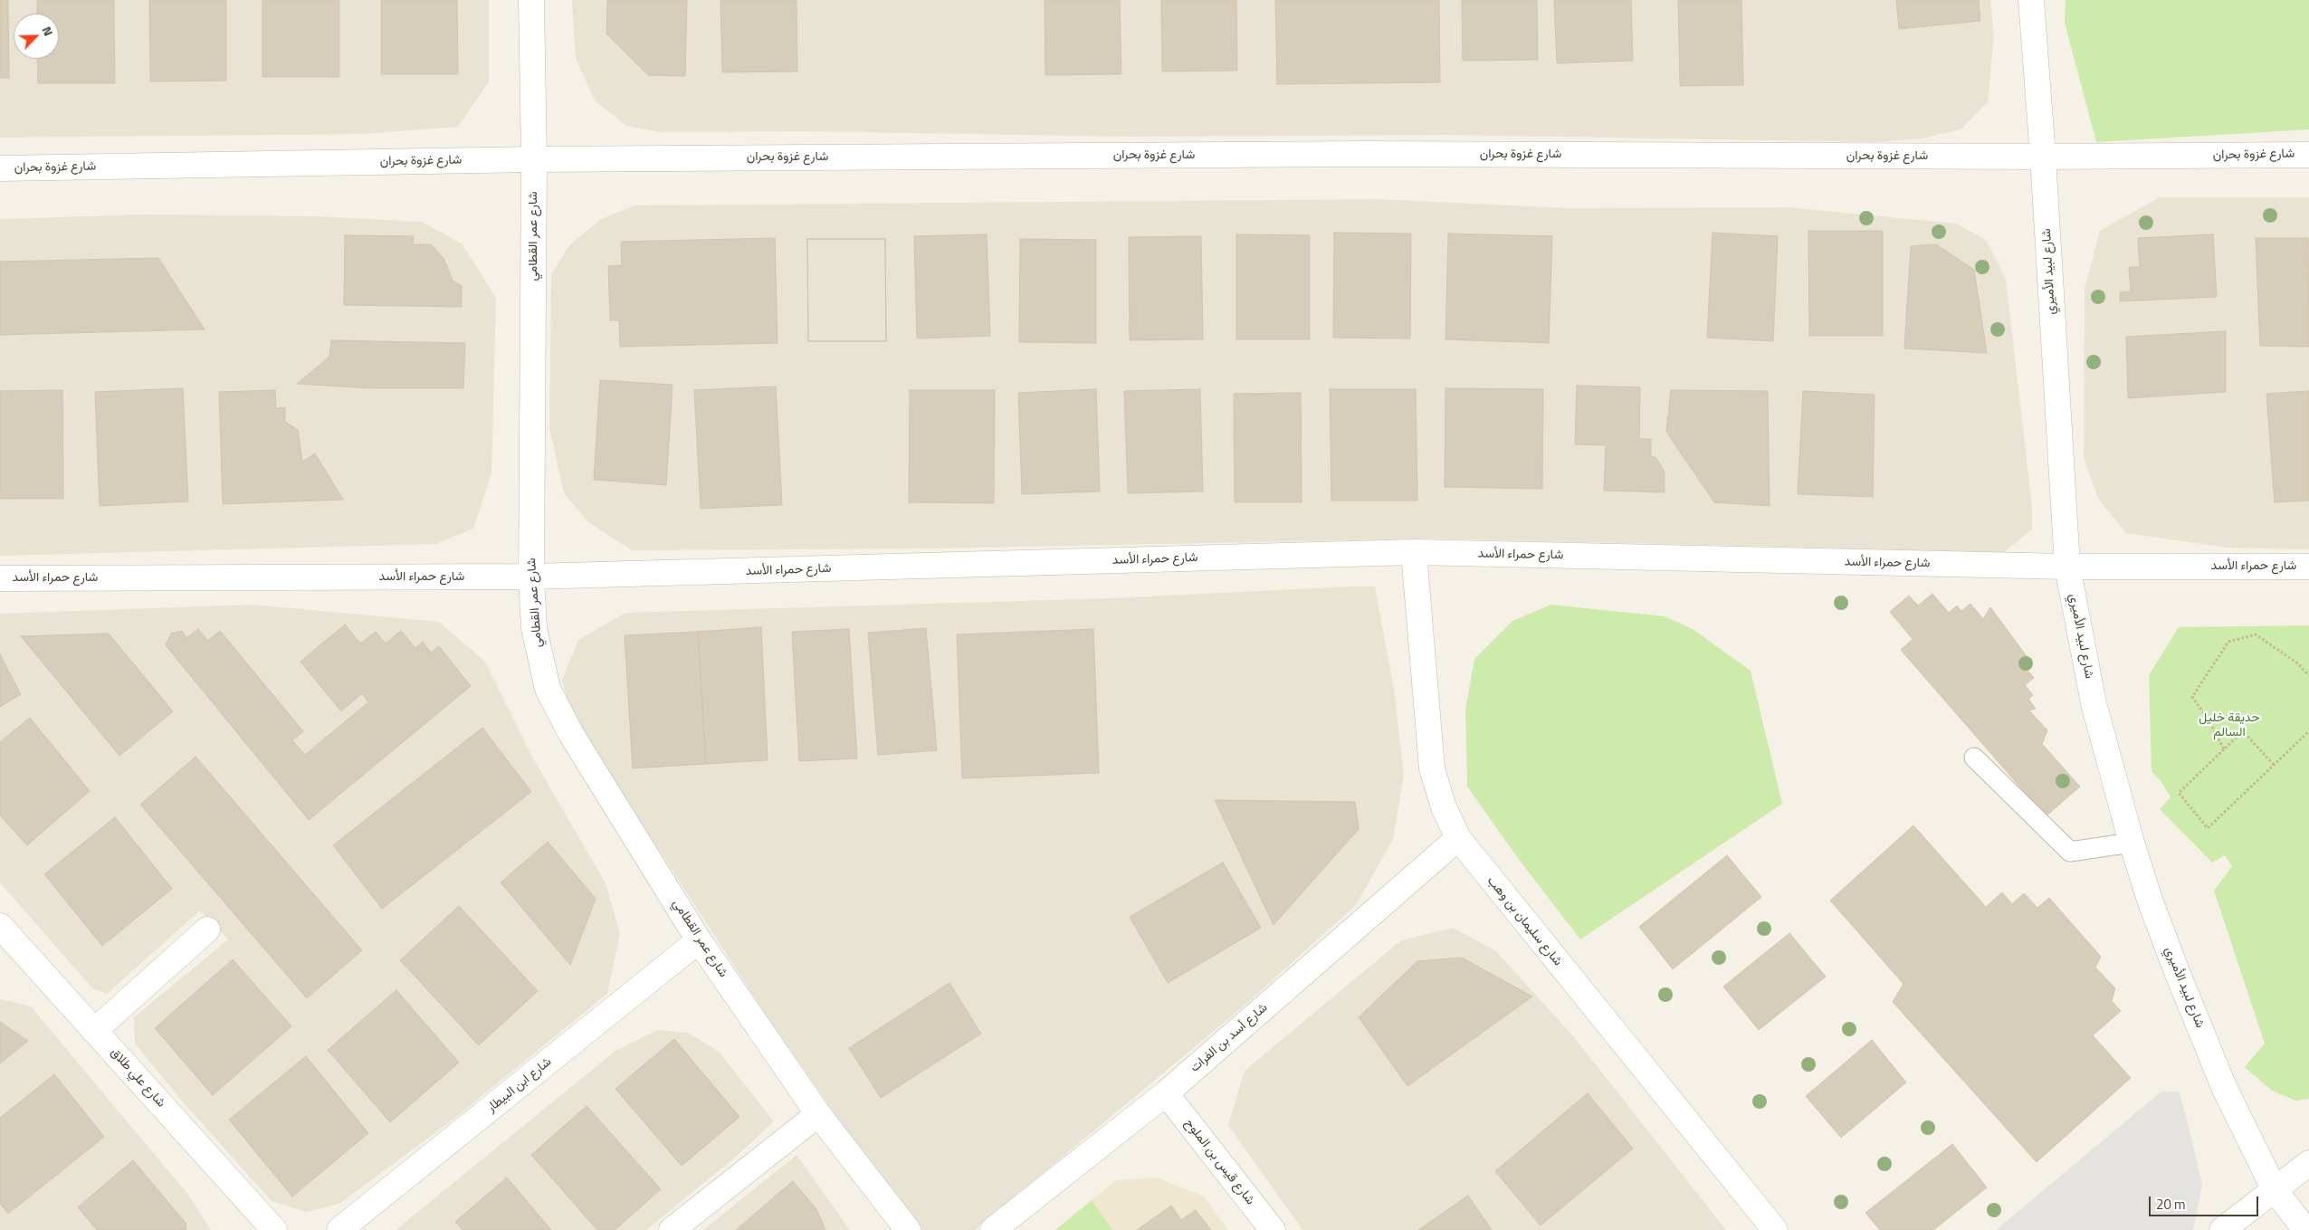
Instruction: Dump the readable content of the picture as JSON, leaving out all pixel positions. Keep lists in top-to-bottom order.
{
  "streets": {
    "street": [
      "شارع غزوة بحران",
      "شارع عمر القطامي",
      "شارع لبيد الأميري",
      "شارع حمراء الأسد",
      "شارع سليمان بن وهب",
      "شارع أسد بن الفرات",
      "شارع علي طلاق",
      "شارع ابن البيطار",
      "شارع قيس بن الملوح"
    ]
  },
  "crossings": [
    ["شارع غزوة بحران", "شارع عمر القطامي"],
    ["شارع غزوة بحران", "شارع لبيد الأميري"],
    ["شارع عمر القطامي", "شارع حمراء الأسد"],
    ["شارع عمر القطامي", "شارع ابن البيطار"],
    ["شارع لبيد الأميري", "شارع حمراء الأسد"],
    ["شارع حمراء الأسد", "شارع سليمان بن وهب"],
    ["شارع سليمان بن وهب", "شارع أسد بن الفرات"],
    ["شارع أسد بن الفرات", "شارع قيس بن الملوح"]
  ],
  "parks": ["حديقة خليل السالم"],
  "scale_bar": "20 m",
  "north": "top right"
}
